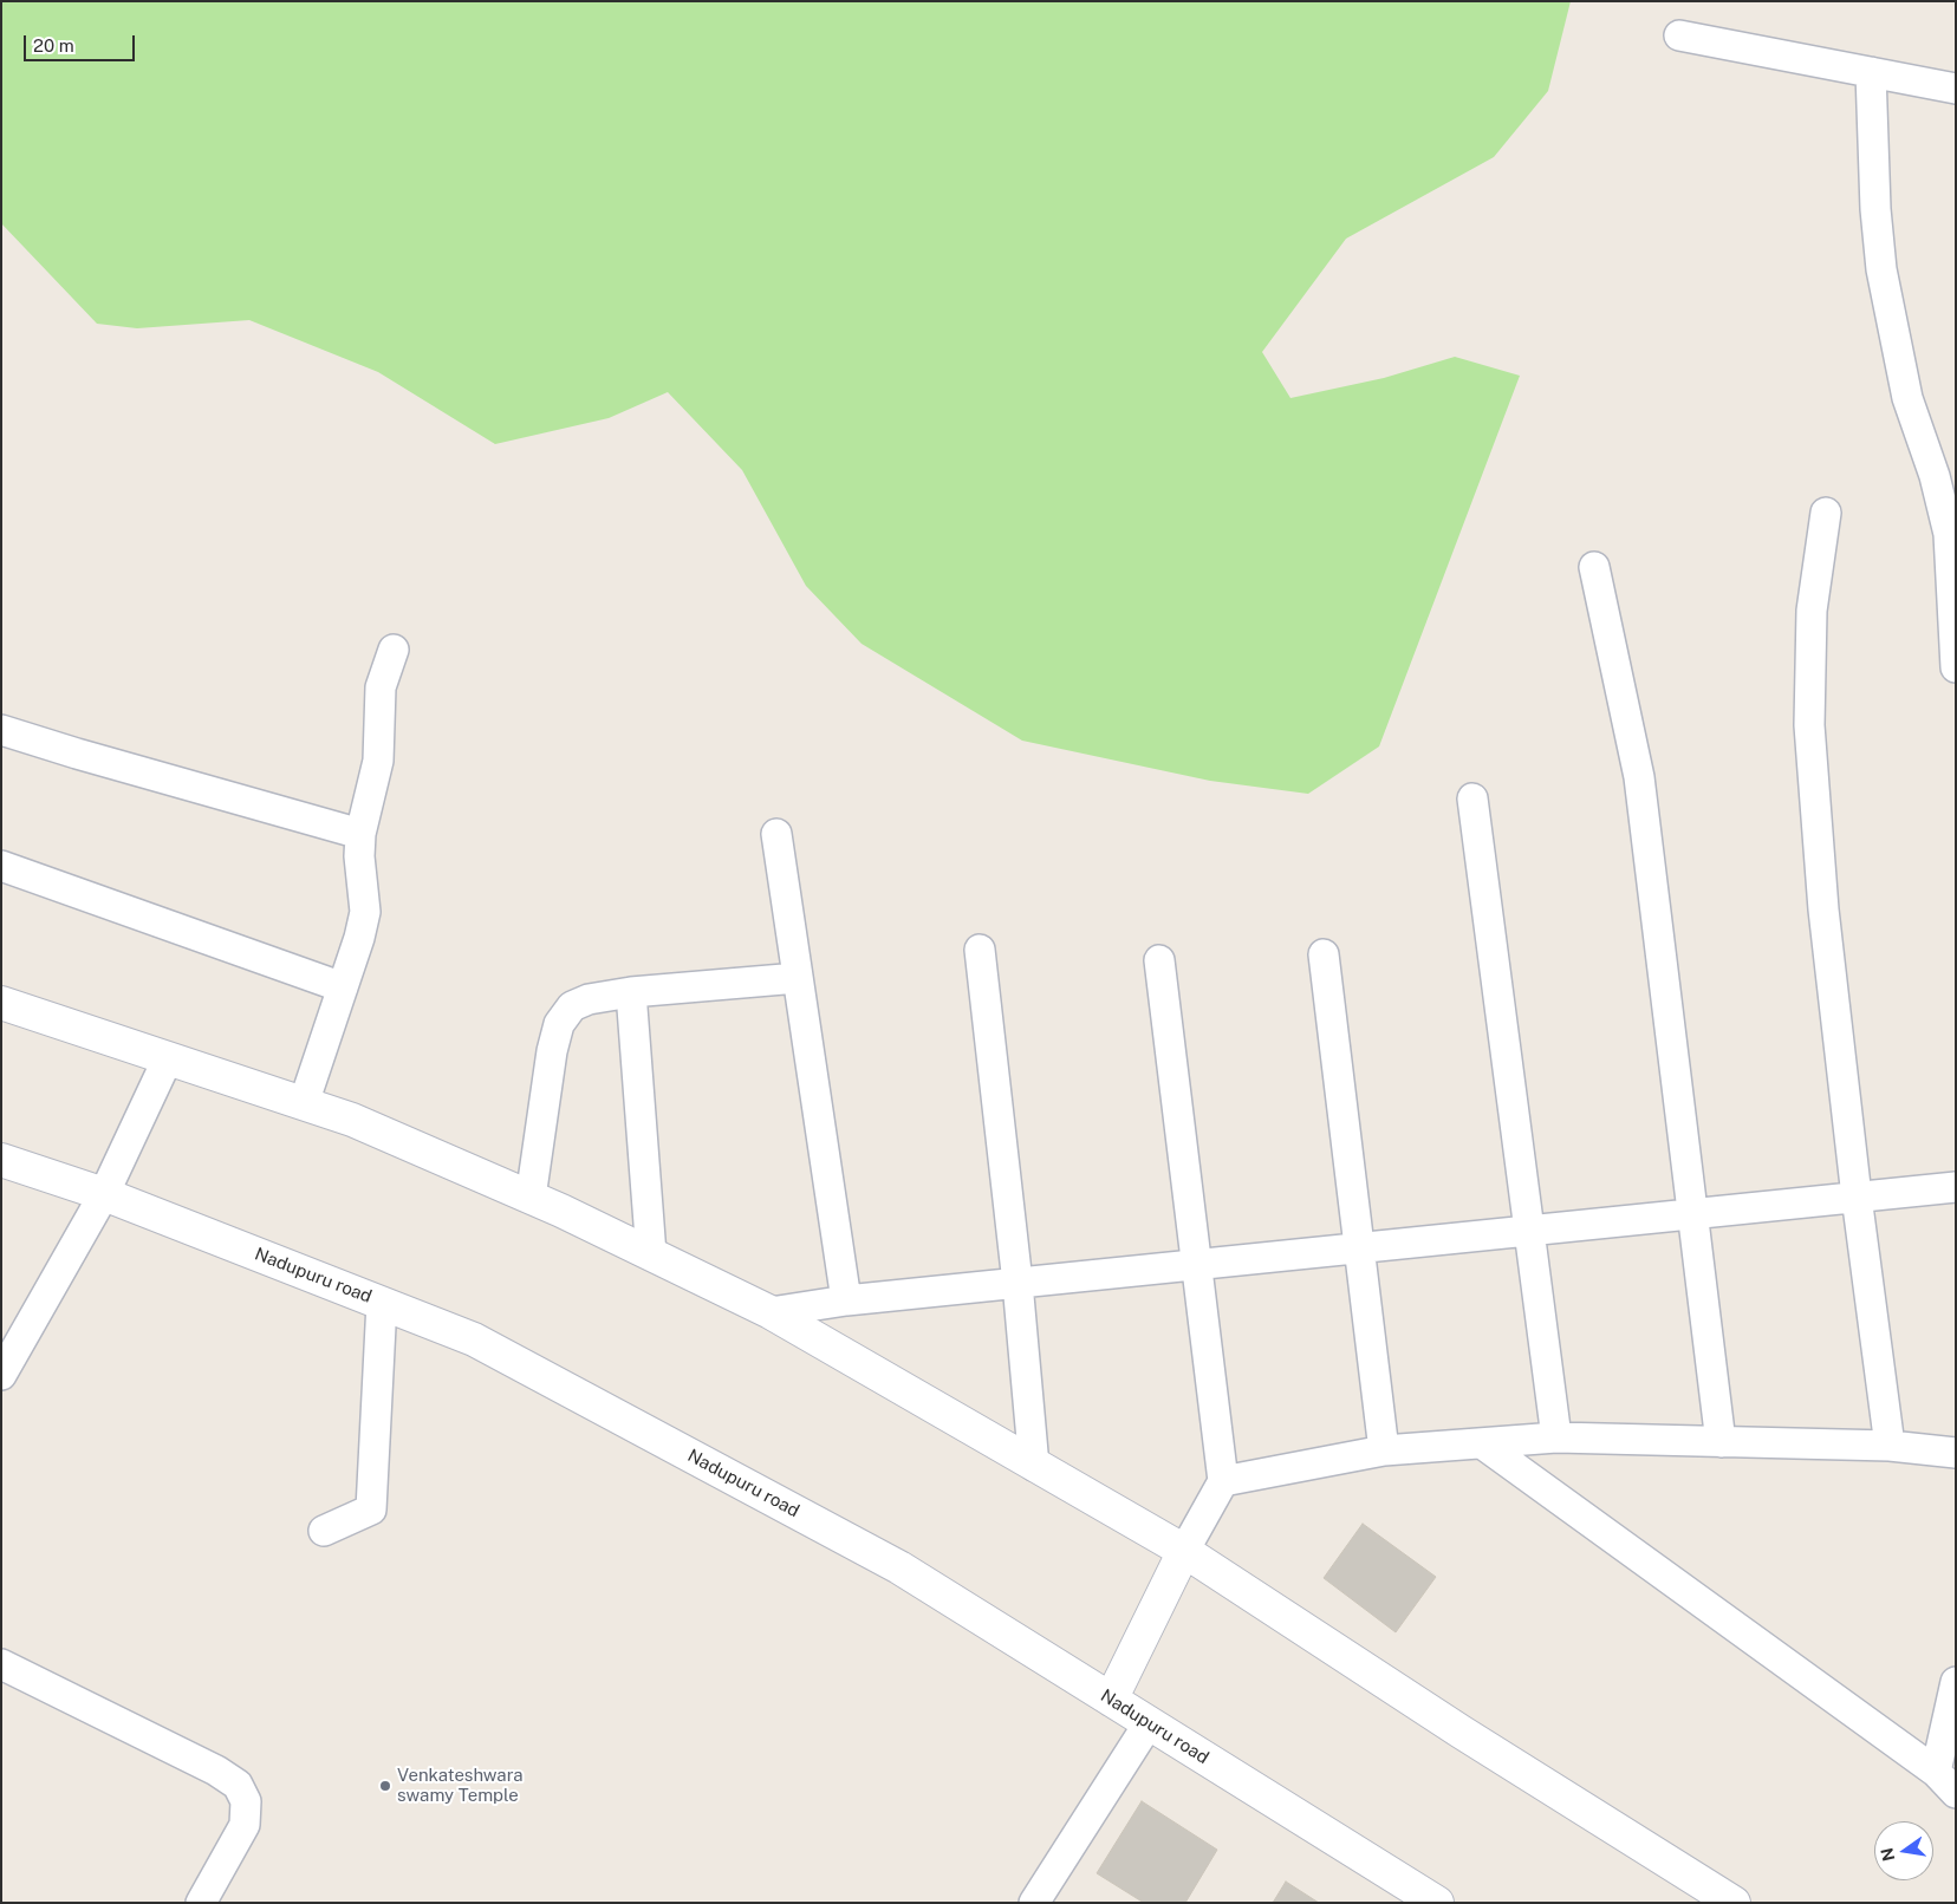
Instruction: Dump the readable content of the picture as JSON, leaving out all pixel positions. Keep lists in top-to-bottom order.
{
  "streets": {
    "street": ["Nadupuru road"]
  },
  "places": ["Venkateshwara swamy Temple"],
  "scale_bar": "20 m",
  "north": "left"
}
